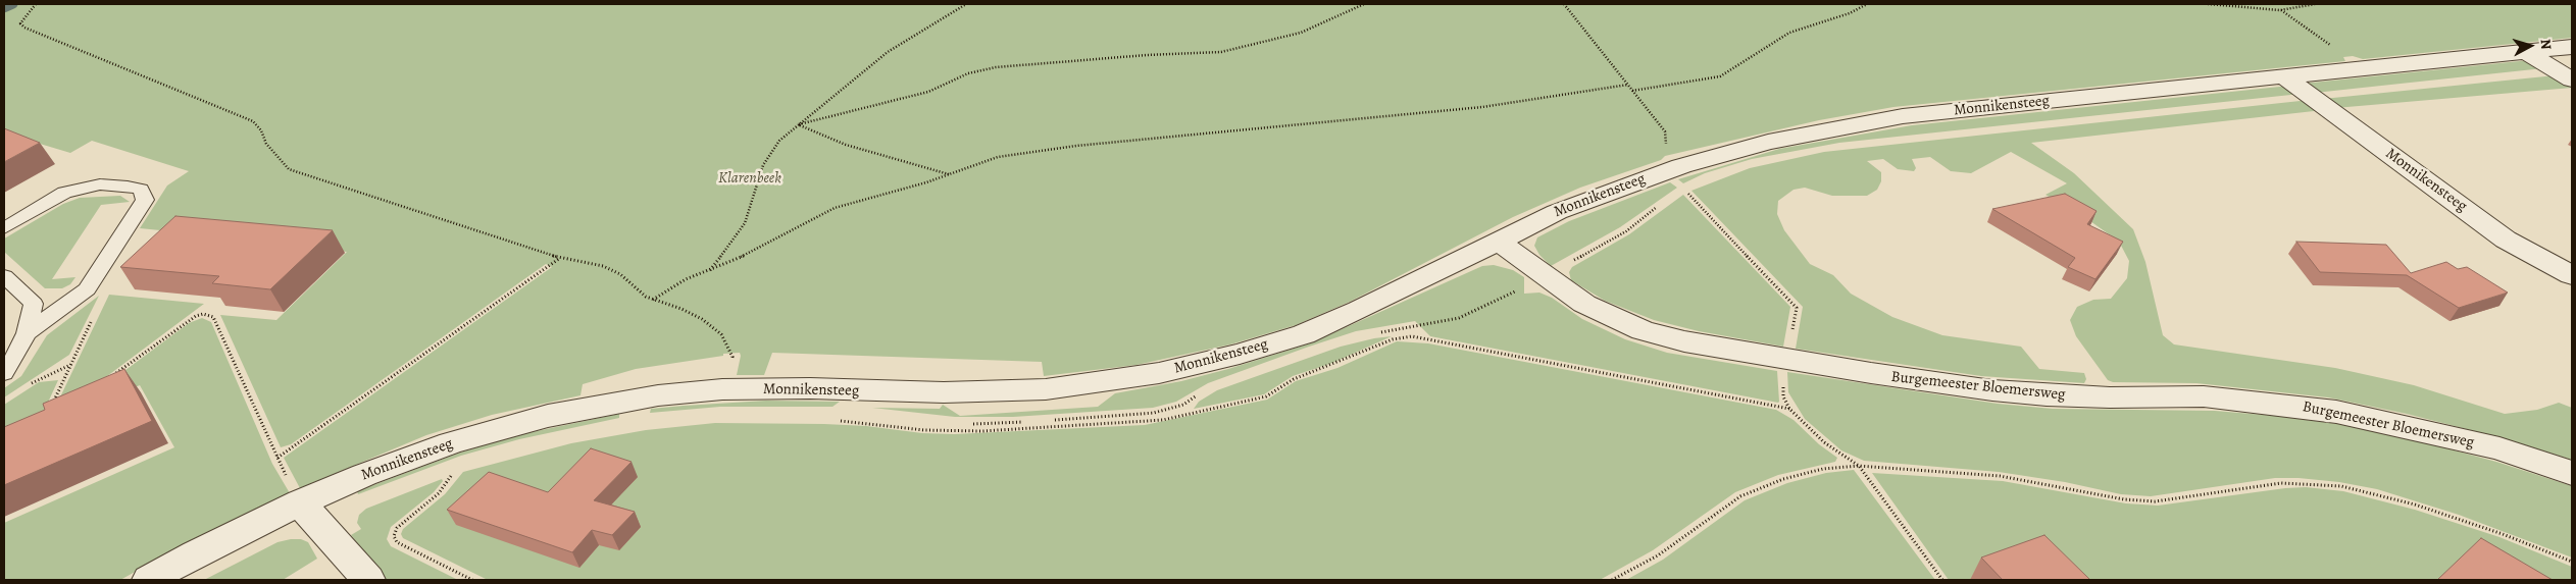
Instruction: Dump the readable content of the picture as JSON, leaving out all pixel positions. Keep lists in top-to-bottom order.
{
  "streets": {
    "street": ["Monnikensteeg", "Burgemeester Bloemersweg"]
  },
  "crossings": [
    ["Monnikensteeg", "Burgemeester Bloemersweg"]
  ],
  "parks": ["Klarenbeek"],
  "north": "right"
}
